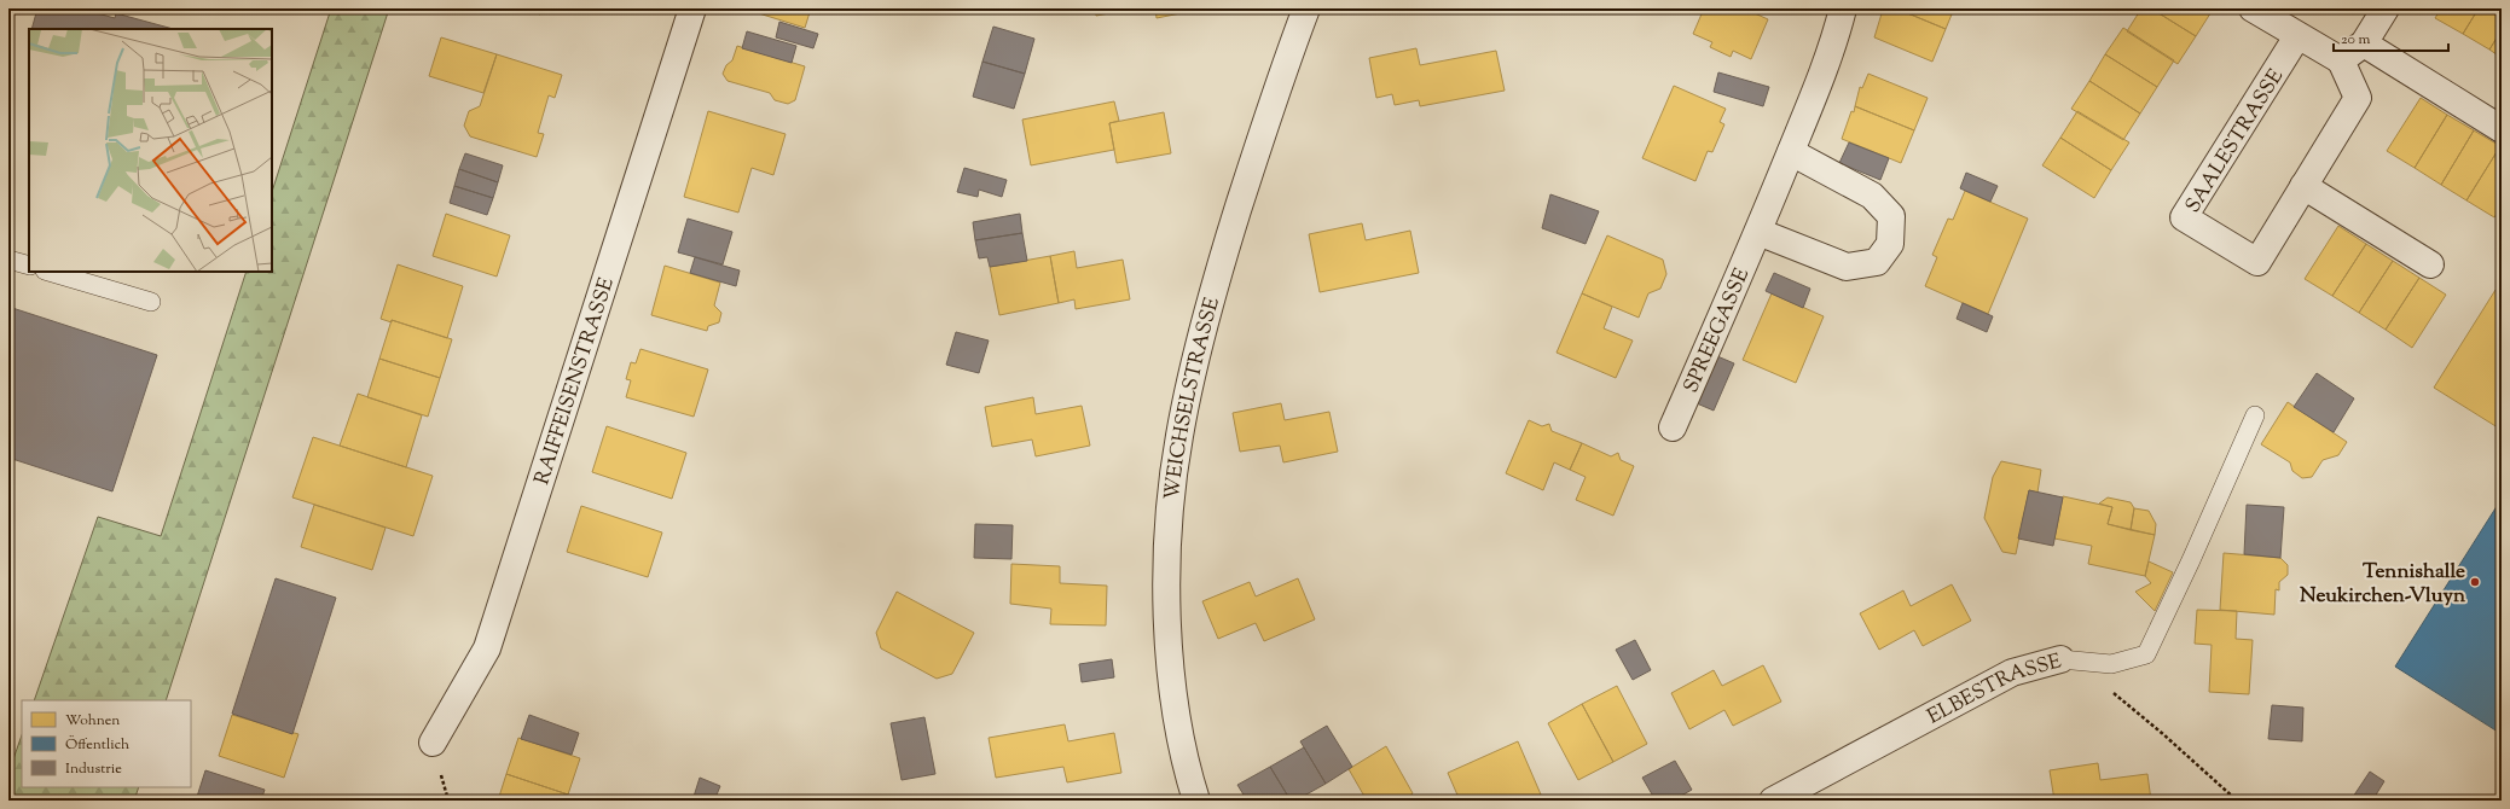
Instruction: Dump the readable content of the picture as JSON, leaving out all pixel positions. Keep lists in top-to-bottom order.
{
  "streets": {
    "street": [
      "SAALESTRASSE",
      "SPREEGASSE",
      "RAIFFEISENSTRASSE",
      "WEICHSELSTRASSE",
      "ELBESTRASSE"
    ]
  },
  "places": ["Tennishalle Neukirchen-Vluyn"],
  "legend": ["Wohnen", "Öffentlich", "Industrie"],
  "scale_bar": "20 m"
}
